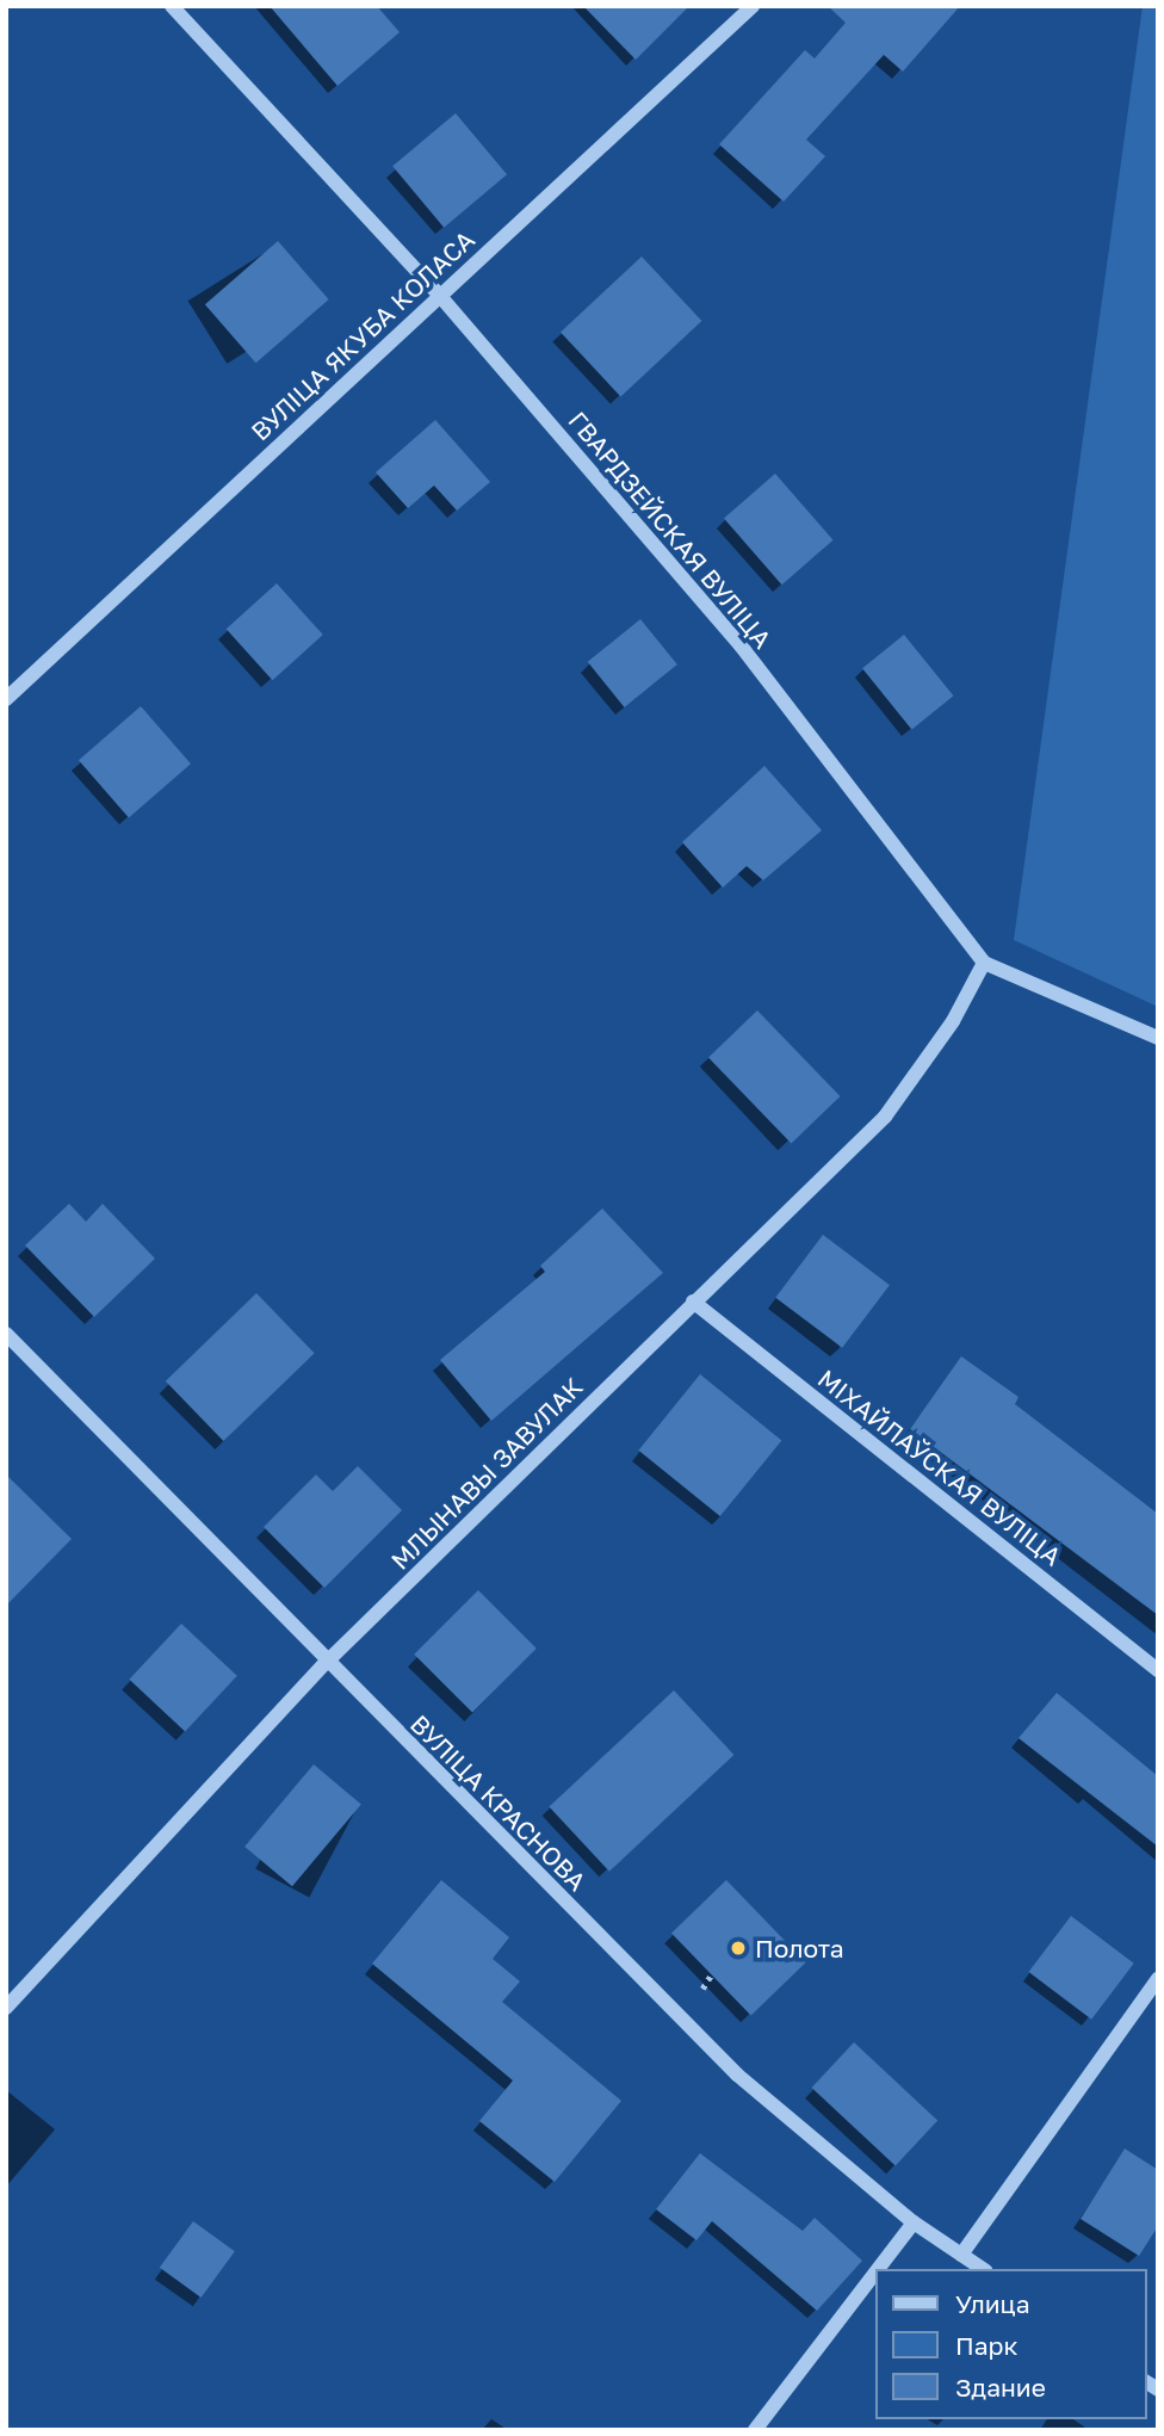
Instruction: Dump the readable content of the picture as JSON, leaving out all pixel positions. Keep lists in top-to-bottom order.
{
  "streets": {
    "street": [
      "ВУЛІЦА ЯКУБА КОЛАСА",
      "ГВАРДЗЕЙСКАЯ ВУЛІЦА",
      "МІХАЙЛАЎСКАЯ ВУЛІЦА",
      "МЛЫНАВЫ ЗАВУЛАК",
      "ВУЛІЦА КРАСНОВА"
    ]
  },
  "crossings": [
    ["ВУЛІЦА ЯКУБА КОЛАСА", "ГВАРДЗЕЙСКАЯ ВУЛІЦА"],
    ["ГВАРДЗЕЙСКАЯ ВУЛІЦА", "МЛЫНАВЫ ЗАВУЛАК"],
    ["МІХАЙЛАЎСКАЯ ВУЛІЦА", "МЛЫНАВЫ ЗАВУЛАК"],
    ["МЛЫНАВЫ ЗАВУЛАК", "ВУЛІЦА КРАСНОВА"]
  ],
  "places": ["Полота"],
  "legend": ["Улица", "Парк", "Здание"]
}
